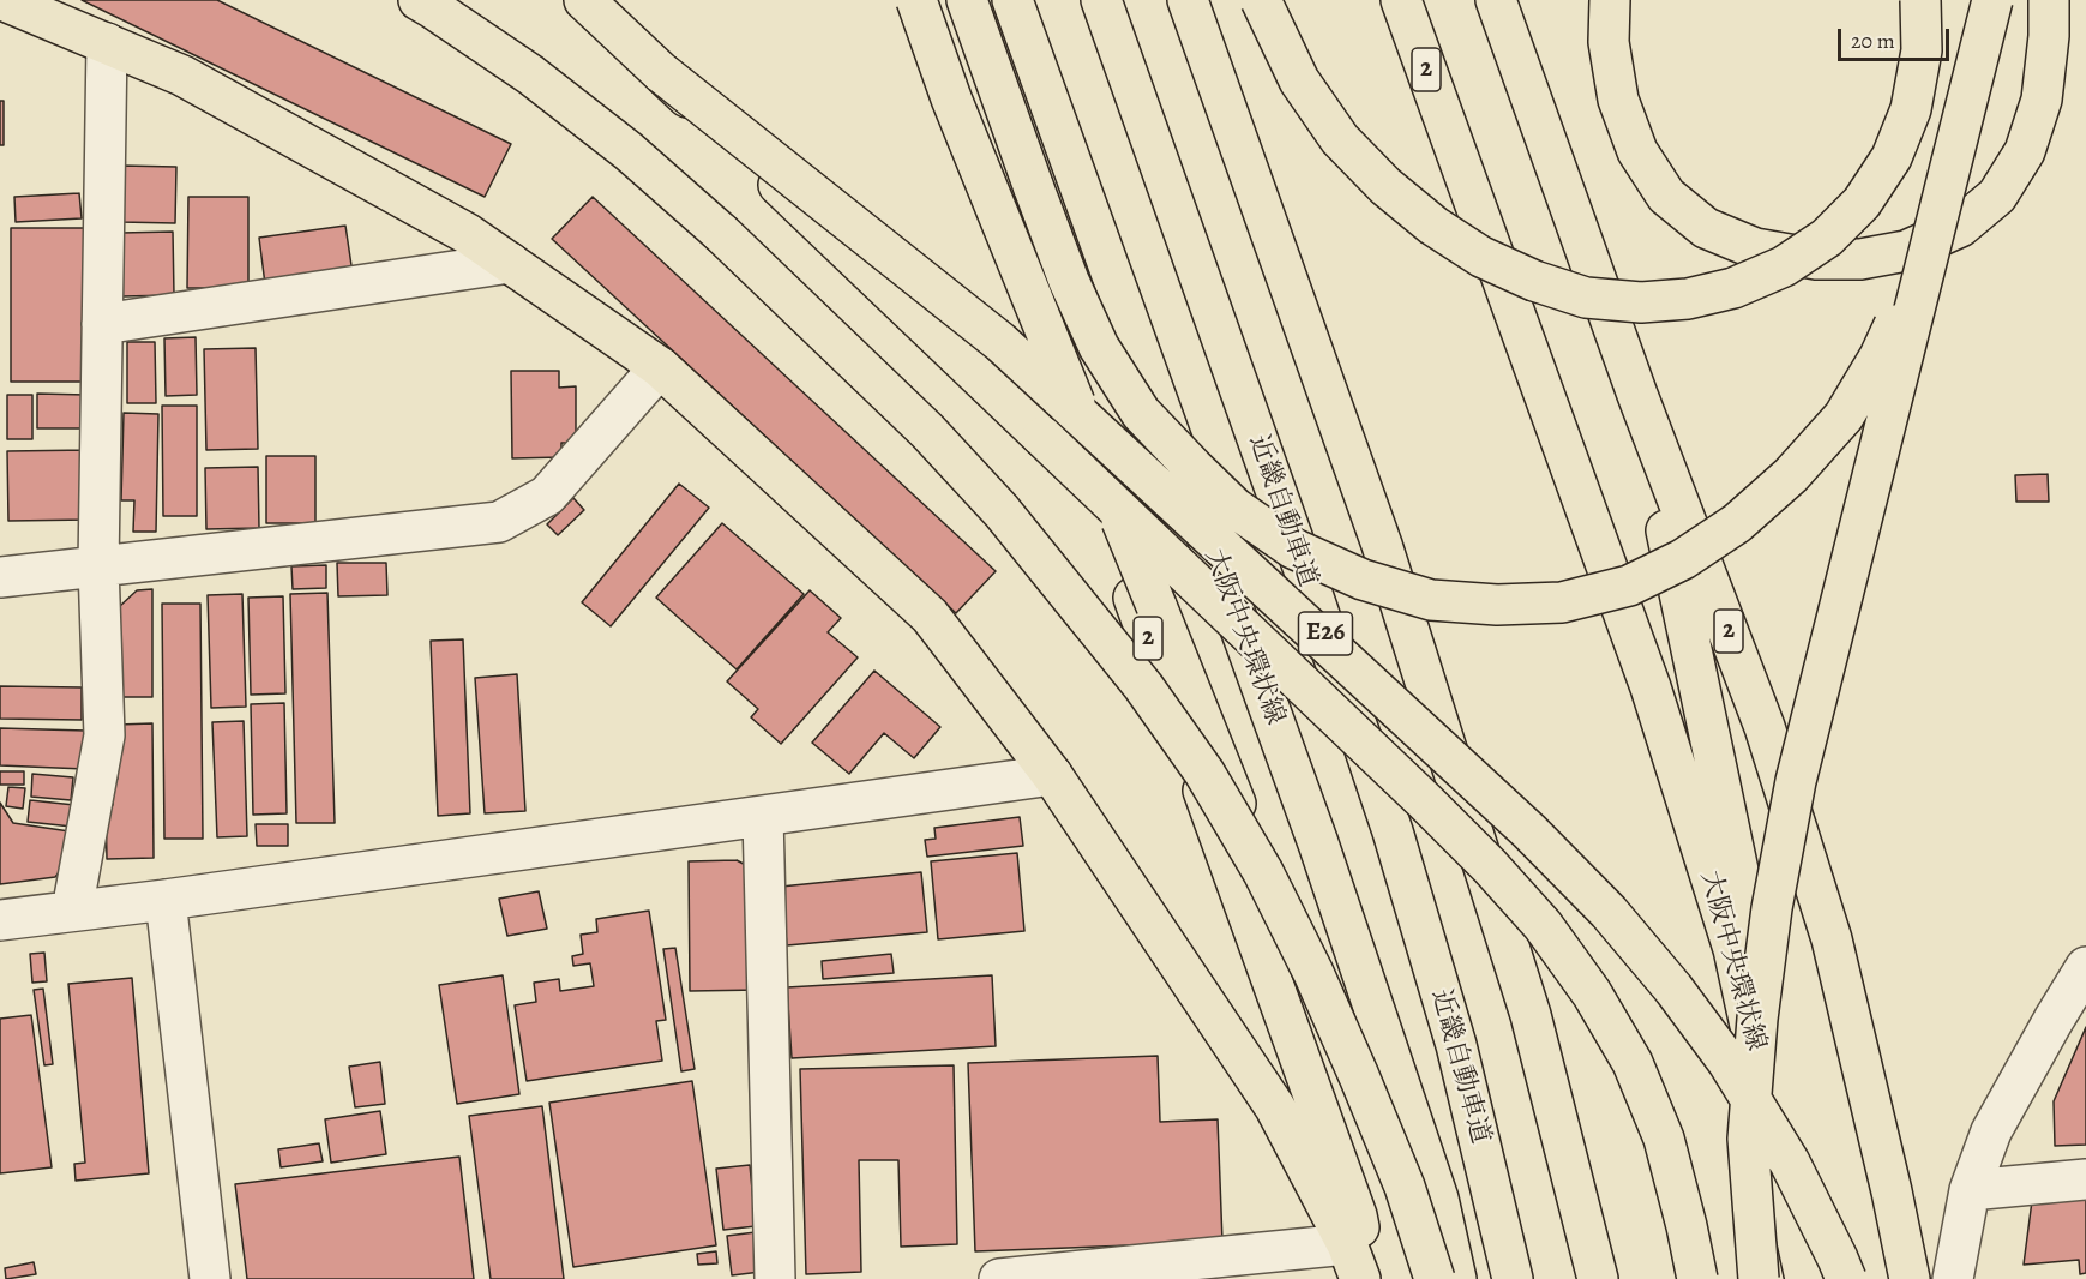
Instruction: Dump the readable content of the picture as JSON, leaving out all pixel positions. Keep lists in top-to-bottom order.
{
  "streets": {
    "main road": [
      "2",
      "近畿自動車道",
      "E26",
      "大阪中央環状線"
    ]
  },
  "scale_bar": "20 m"
}
